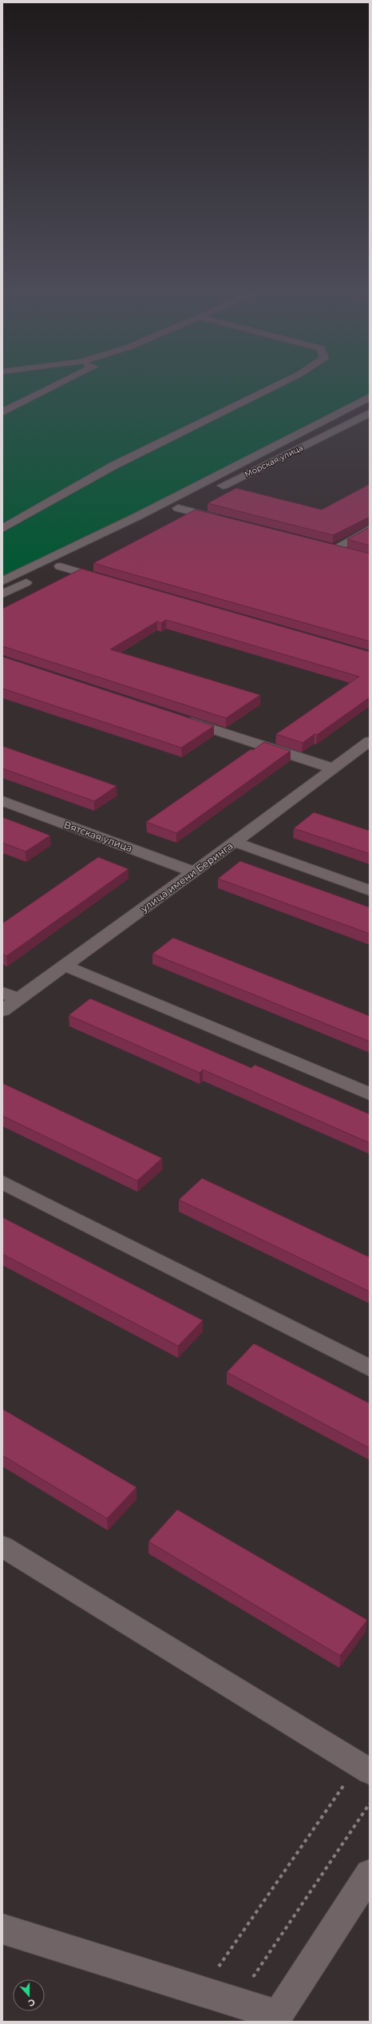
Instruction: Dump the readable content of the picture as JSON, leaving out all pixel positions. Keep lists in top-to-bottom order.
{
  "streets": {
    "street": ["Морская улица", "Вятская улица", "улица имени Беринга"]
  },
  "crossings": [
    ["Вятская улица", "улица имени Беринга"]
  ],
  "north": "bottom"
}
